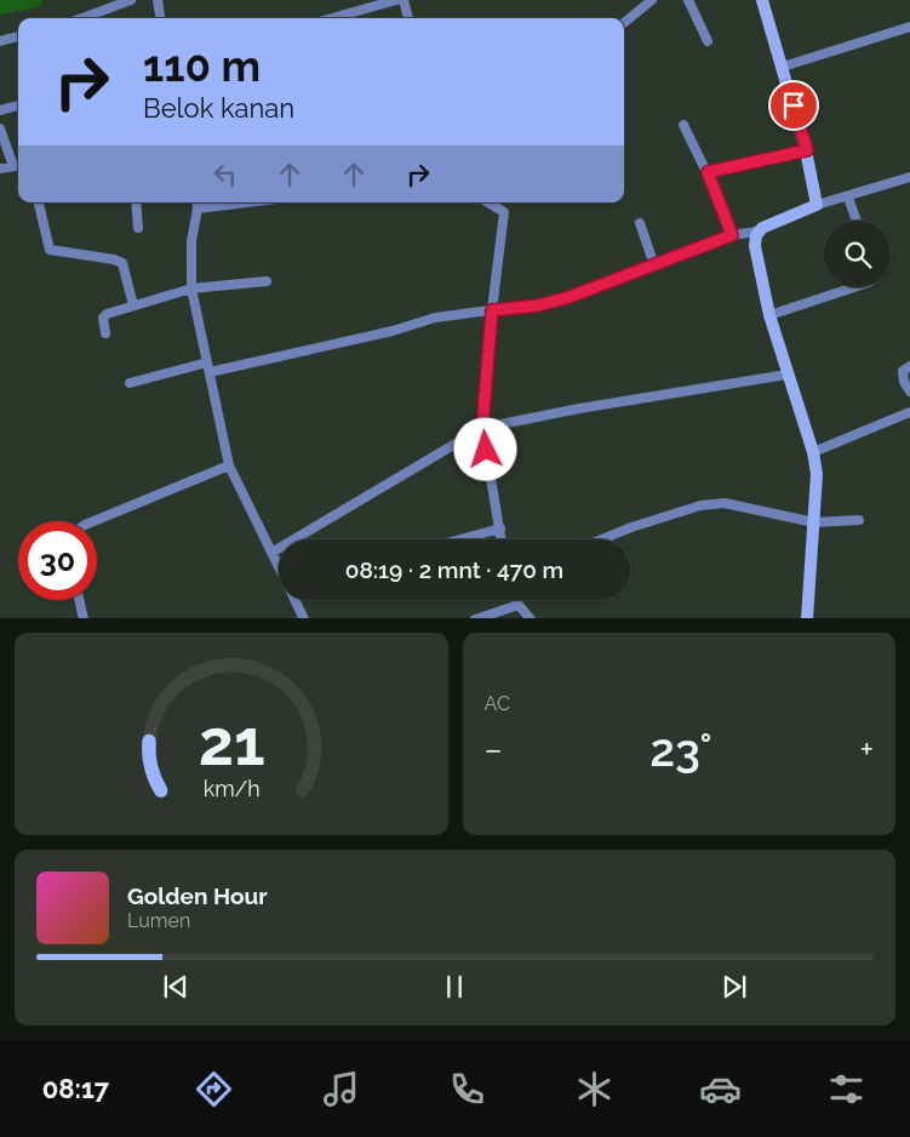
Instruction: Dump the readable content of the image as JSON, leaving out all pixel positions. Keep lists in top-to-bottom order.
{
  "page": {
    "turn": ["110 m", "Belok kanan"],
    "limit": "30",
    "trip": "08:19 · 2 mnt · 470 m",
    "tile": "AC",
    "heat": ["−", "23°", "+"],
    "song": ["Golden Hour", "Lumen"],
    "tabs": "08:17",
    "gauge": ["21", "km/h"]
  }
}
